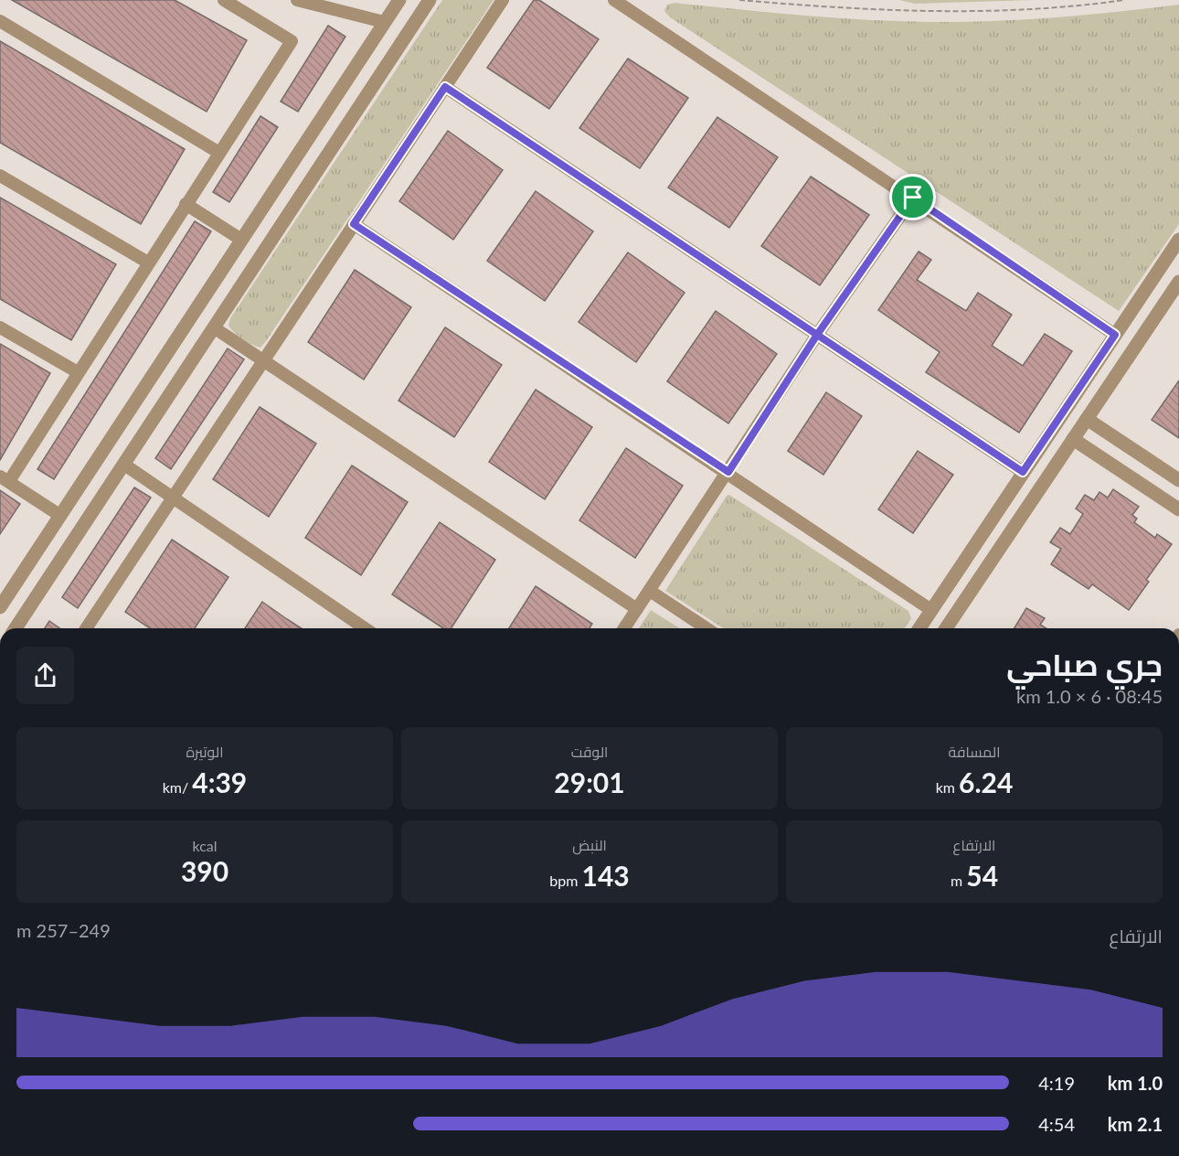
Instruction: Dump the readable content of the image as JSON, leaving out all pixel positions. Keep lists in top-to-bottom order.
{
  "page": {
    "heading": ["جري صباحي", "08:45 · 6 × 1.0 km"],
    "stats": [
      ["المسافة", "6.24 km"],
      ["الوقت", "29:01"],
      ["الوتيرة", "4:39 /km"],
      ["الارتفاع", "54 m"],
      ["النبض", "143 bpm"],
      ["kcal", "390"]
    ],
    "chart": ["الارتفاع", "249–257 m"],
    "list": [
      {
        "name": "1.0 km",
        "note": "4:19"
      },
      {
        "name": "2.1 km",
        "note": "4:54"
      }
    ]
  }
}
